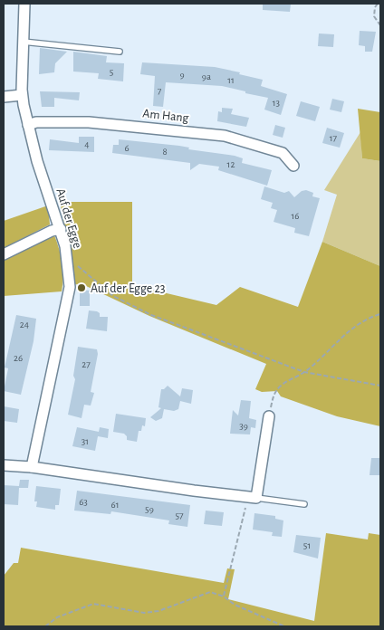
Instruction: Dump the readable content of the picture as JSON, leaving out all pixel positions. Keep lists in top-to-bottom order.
{
  "streets": {
    "street": ["Am Hang", "Auf der Egge"]
  },
  "crossings": [
    ["Am Hang", "Auf der Egge"]
  ],
  "places": ["Auf der Egge 23"],
  "house_numbers": [
    "5",
    "9",
    "9a",
    "11",
    "7",
    "13",
    "17",
    "4",
    "6",
    "8",
    "12",
    "16",
    "24",
    "26",
    "27",
    "39",
    "31",
    "63",
    "61",
    "59",
    "57",
    "51"
  ]
}
